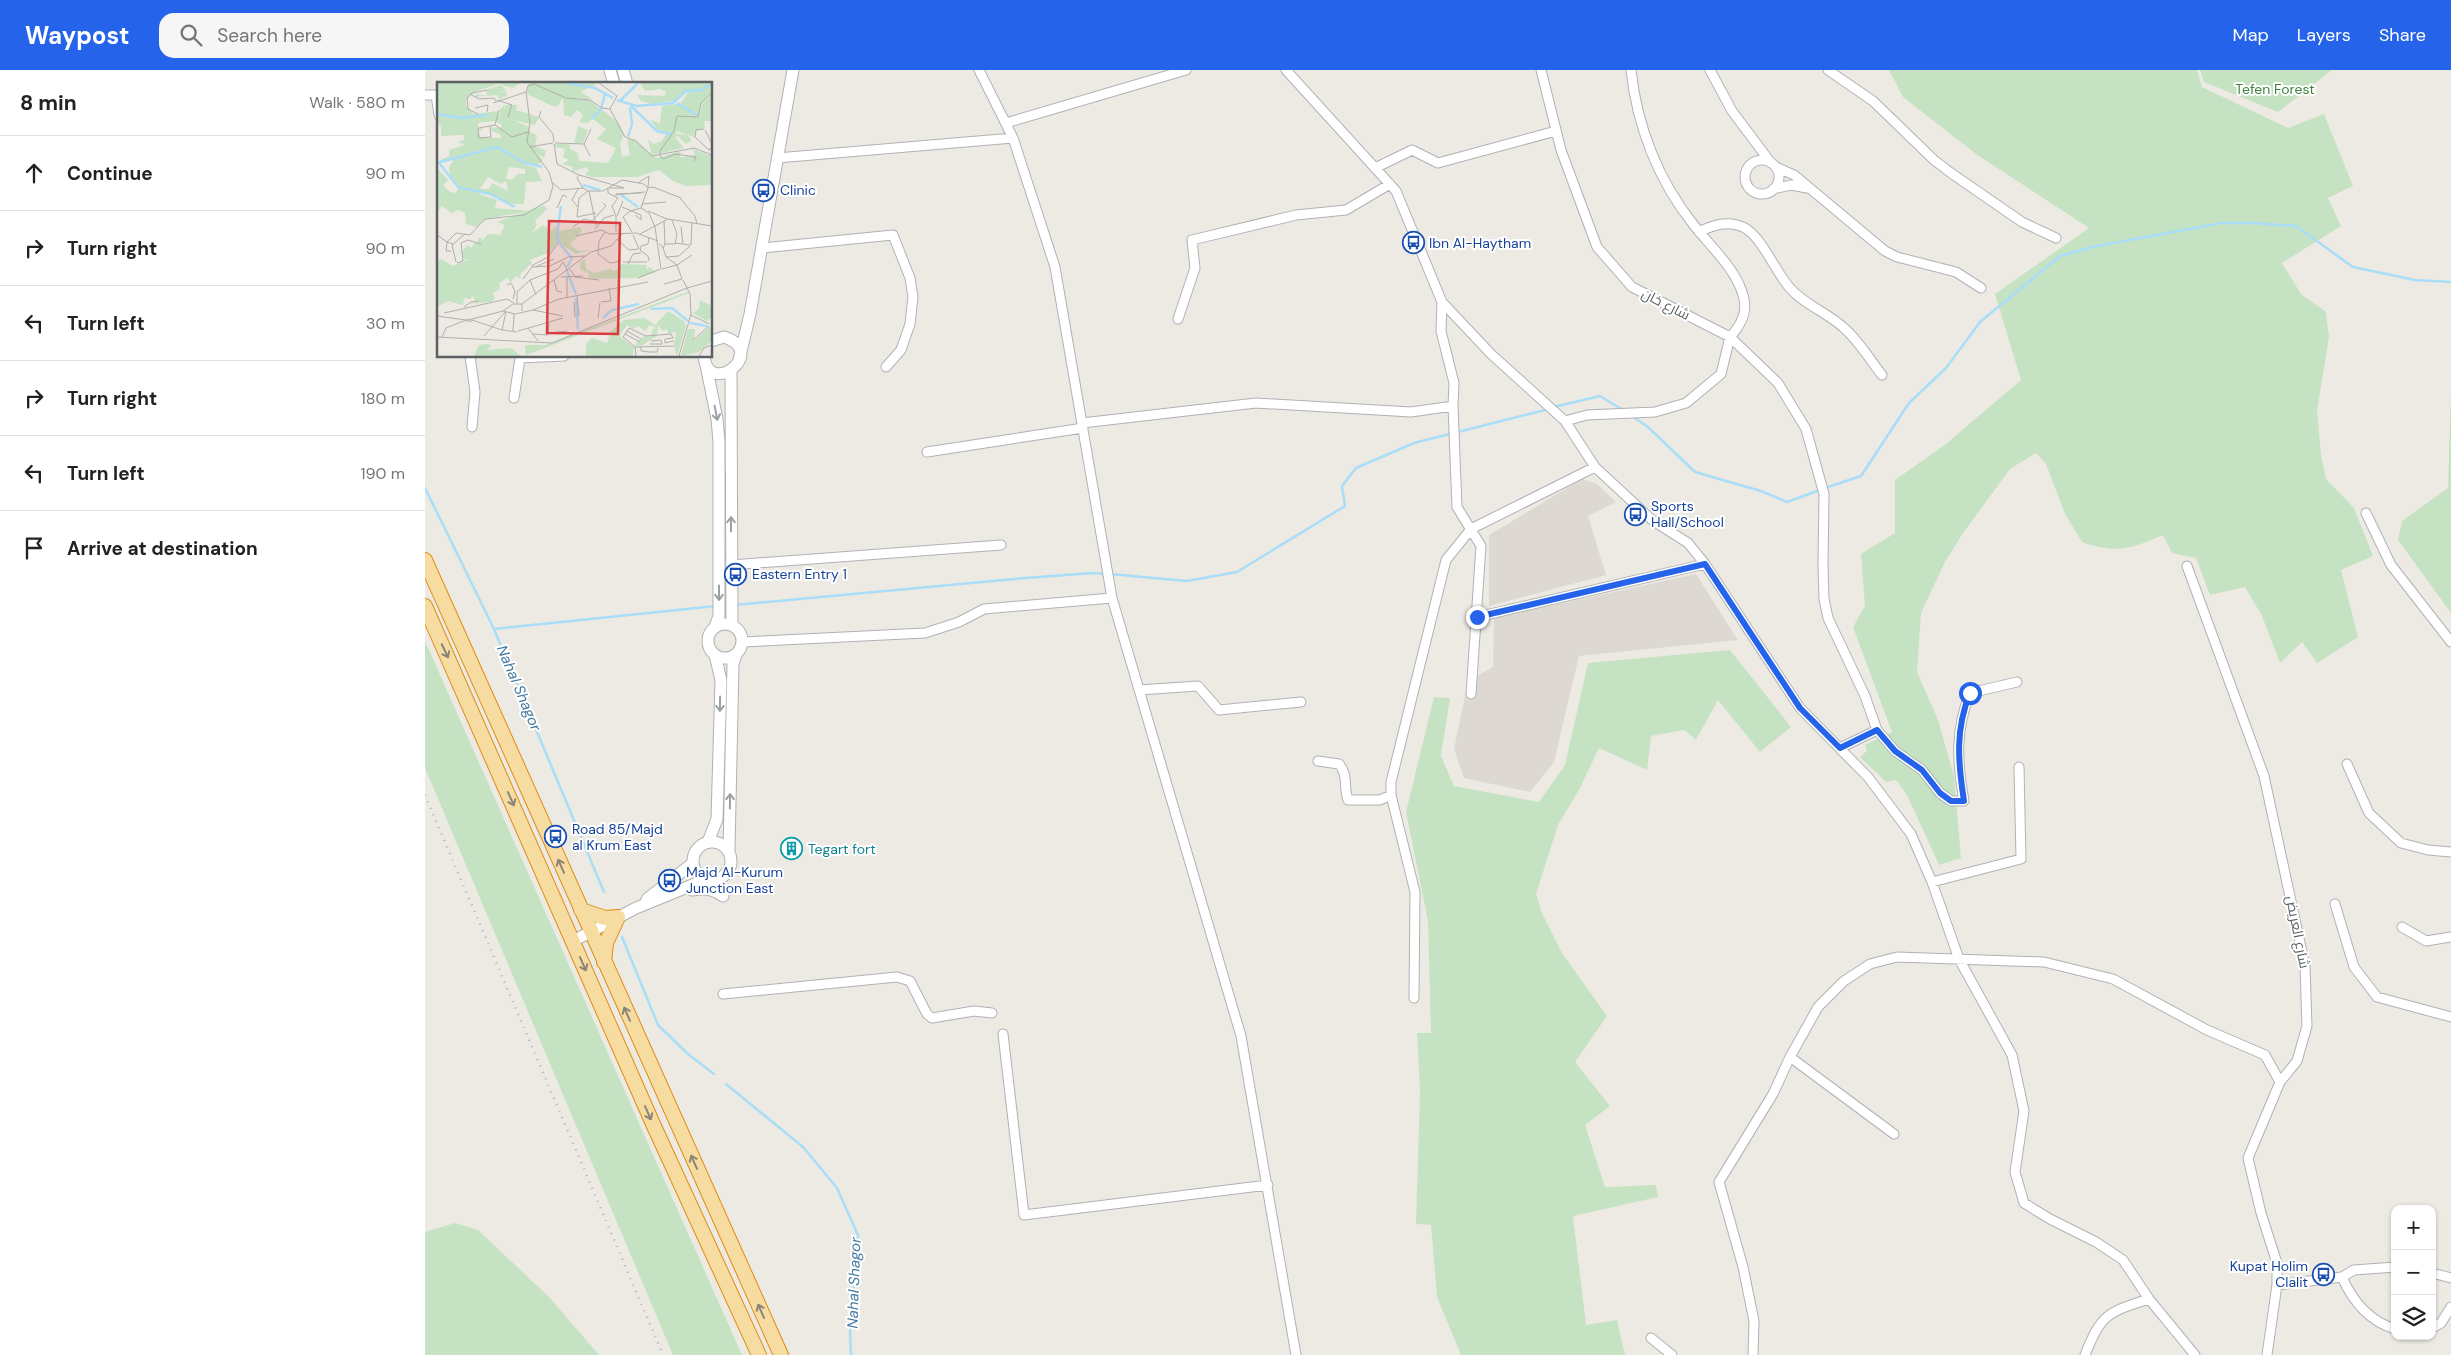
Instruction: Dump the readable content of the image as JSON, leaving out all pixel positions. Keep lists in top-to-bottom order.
{
  "streets": {
    "street": ["شارع خان", "شارع العريض"]
  },
  "water": ["Nahal Shagor"],
  "parks": ["Tefen Forest"],
  "places": {
    "bus stop": [
      "Clinic",
      "Ibn Al-Haytham",
      "Sports Hall/School",
      "Eastern Entry 1",
      "Road 85/Majd al Krum East",
      "Majd Al-Kurum Junction East",
      "Kupat Holim Clalit"
    ],
    "building": ["Tegart fort"]
  },
  "page": {
    "header": "Waypost",
    "search": "Search here",
    "nav": ["Map", "Layers", "Share"],
    "heading": ["8 min", "Walk · 580 m"],
    "list": [
      ["Continue", "90 m"],
      ["Turn right", "90 m"],
      ["Turn left", "30 m"],
      ["Turn right", "180 m"],
      ["Turn left", "190 m"],
      "Arrive at destination"
    ],
    "map_buttons": ["+", "−"]
  }
}
